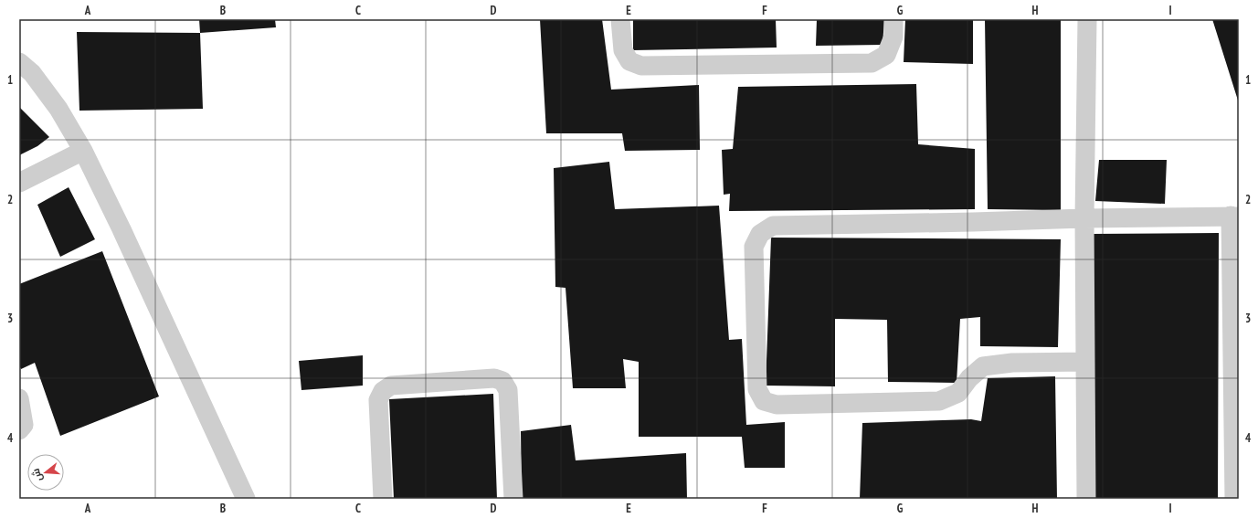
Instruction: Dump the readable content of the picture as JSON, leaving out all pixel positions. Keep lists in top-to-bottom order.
{
  "north": "left",
  "grid": {
    "columns": [
      "A",
      "B",
      "C",
      "D",
      "E",
      "F",
      "G",
      "H",
      "I"
    ],
    "rows": [
      "1",
      "2",
      "3",
      "4"
    ]
  }
}
